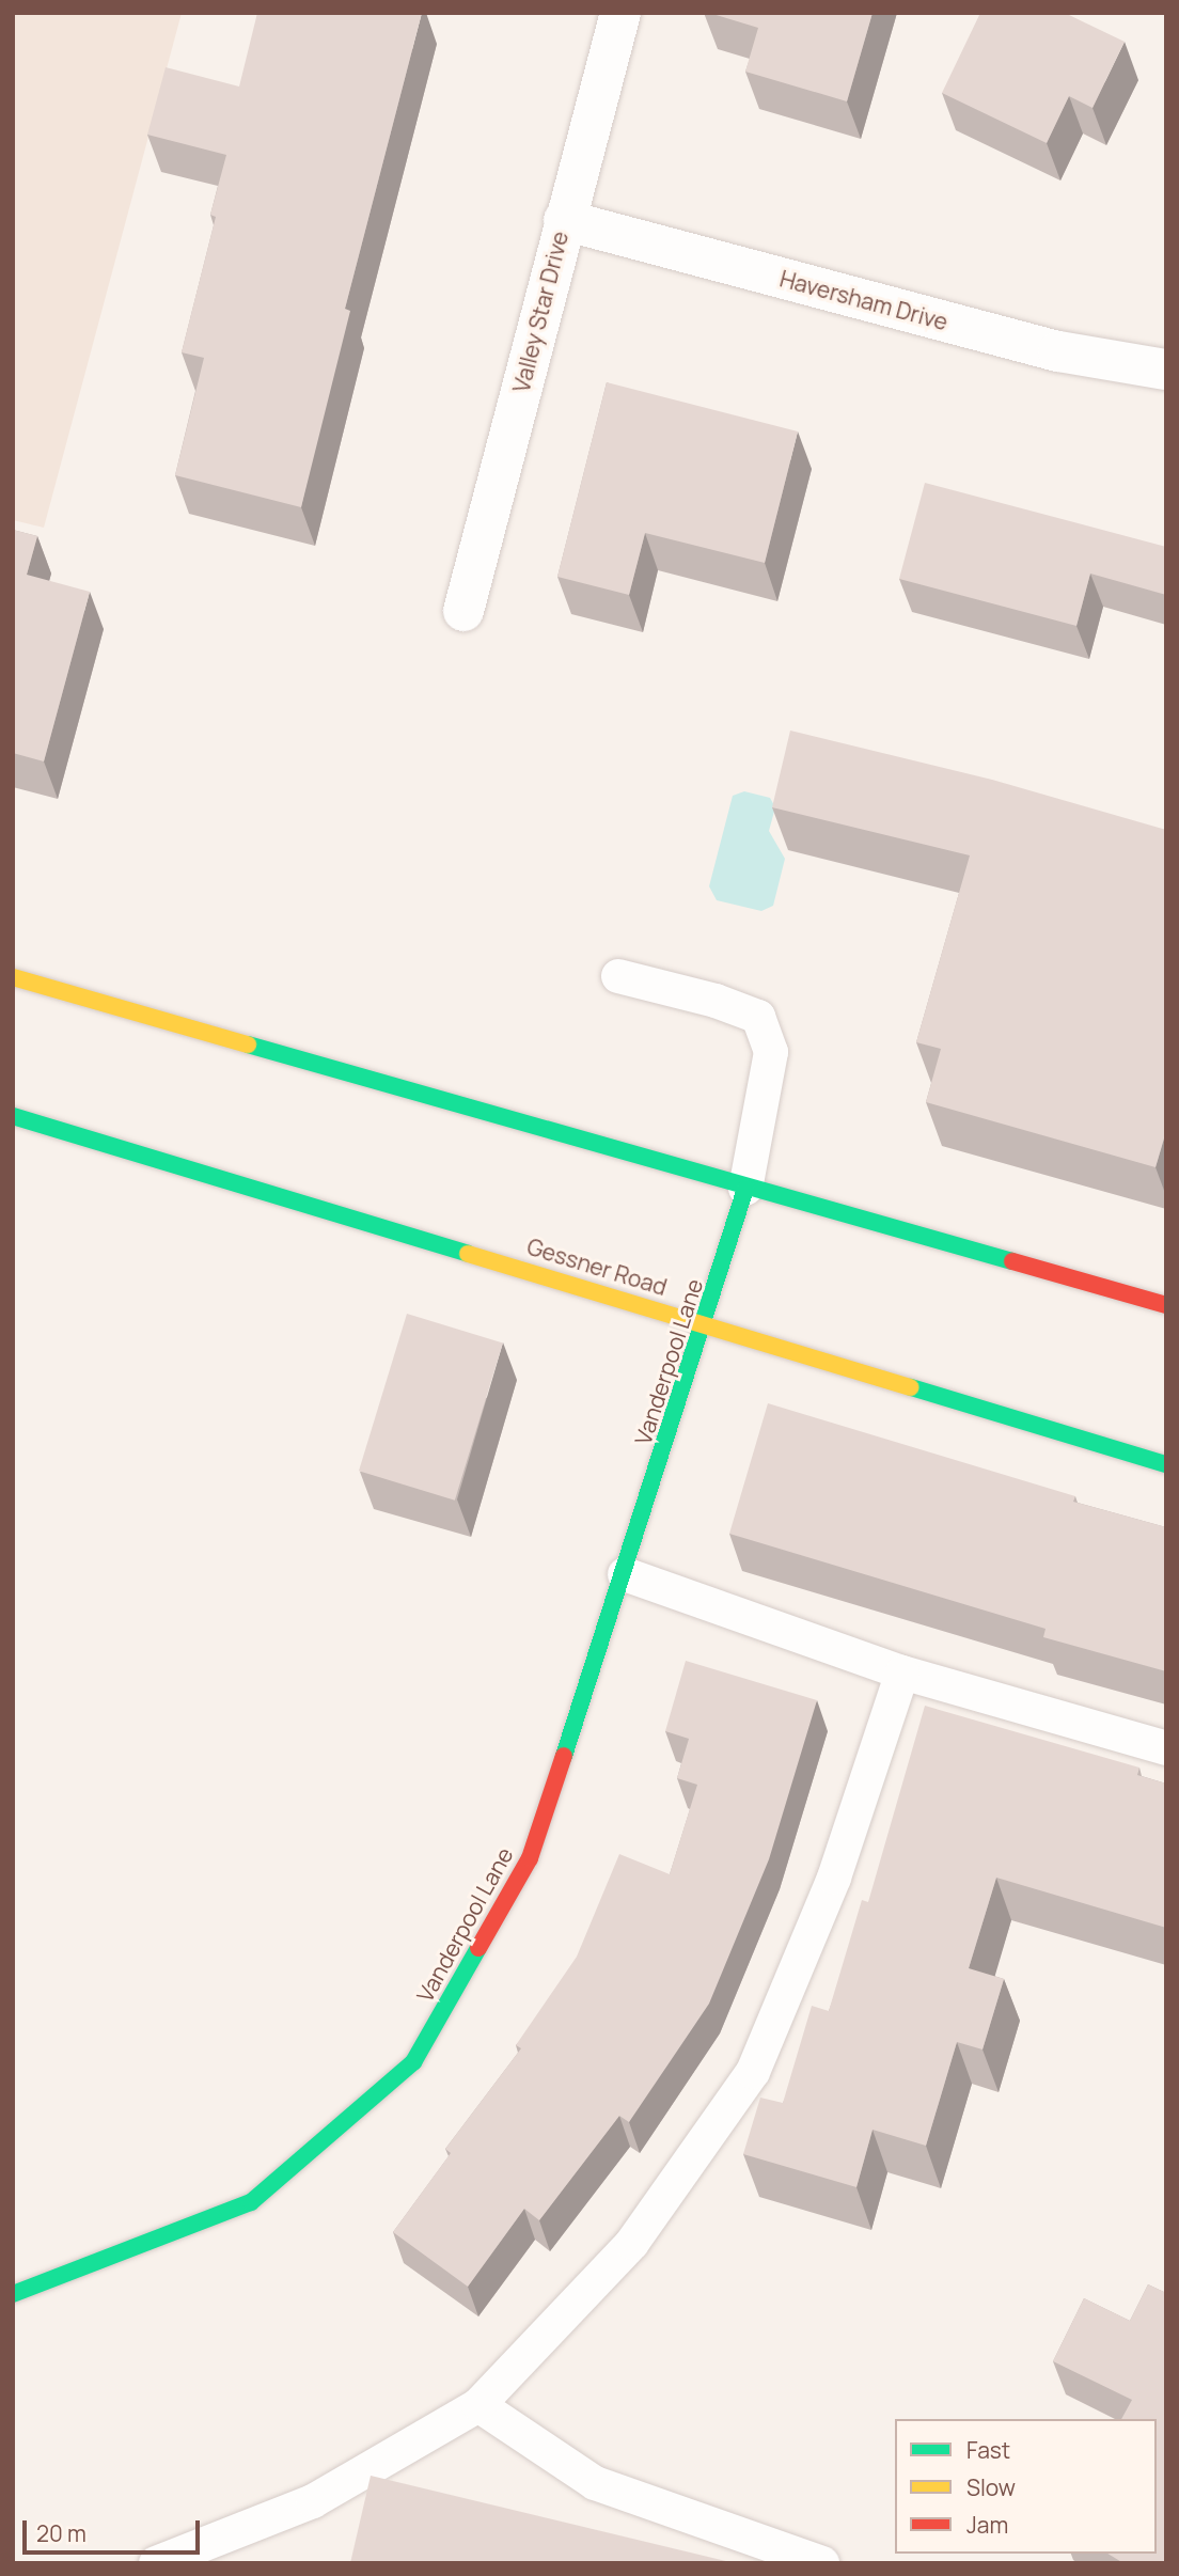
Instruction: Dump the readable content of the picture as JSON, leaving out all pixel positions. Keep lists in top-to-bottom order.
{
  "streets": {
    "main road": ["Gessner Road", "Vanderpool Lane"],
    "street": ["Haversham Drive", "Valley Star Drive"]
  },
  "crossings": [
    ["Haversham Drive", "Valley Star Drive"],
    ["Gessner Road", "Vanderpool Lane"]
  ],
  "legend": ["Fast", "Slow", "Jam"],
  "scale_bar": "20 m"
}
